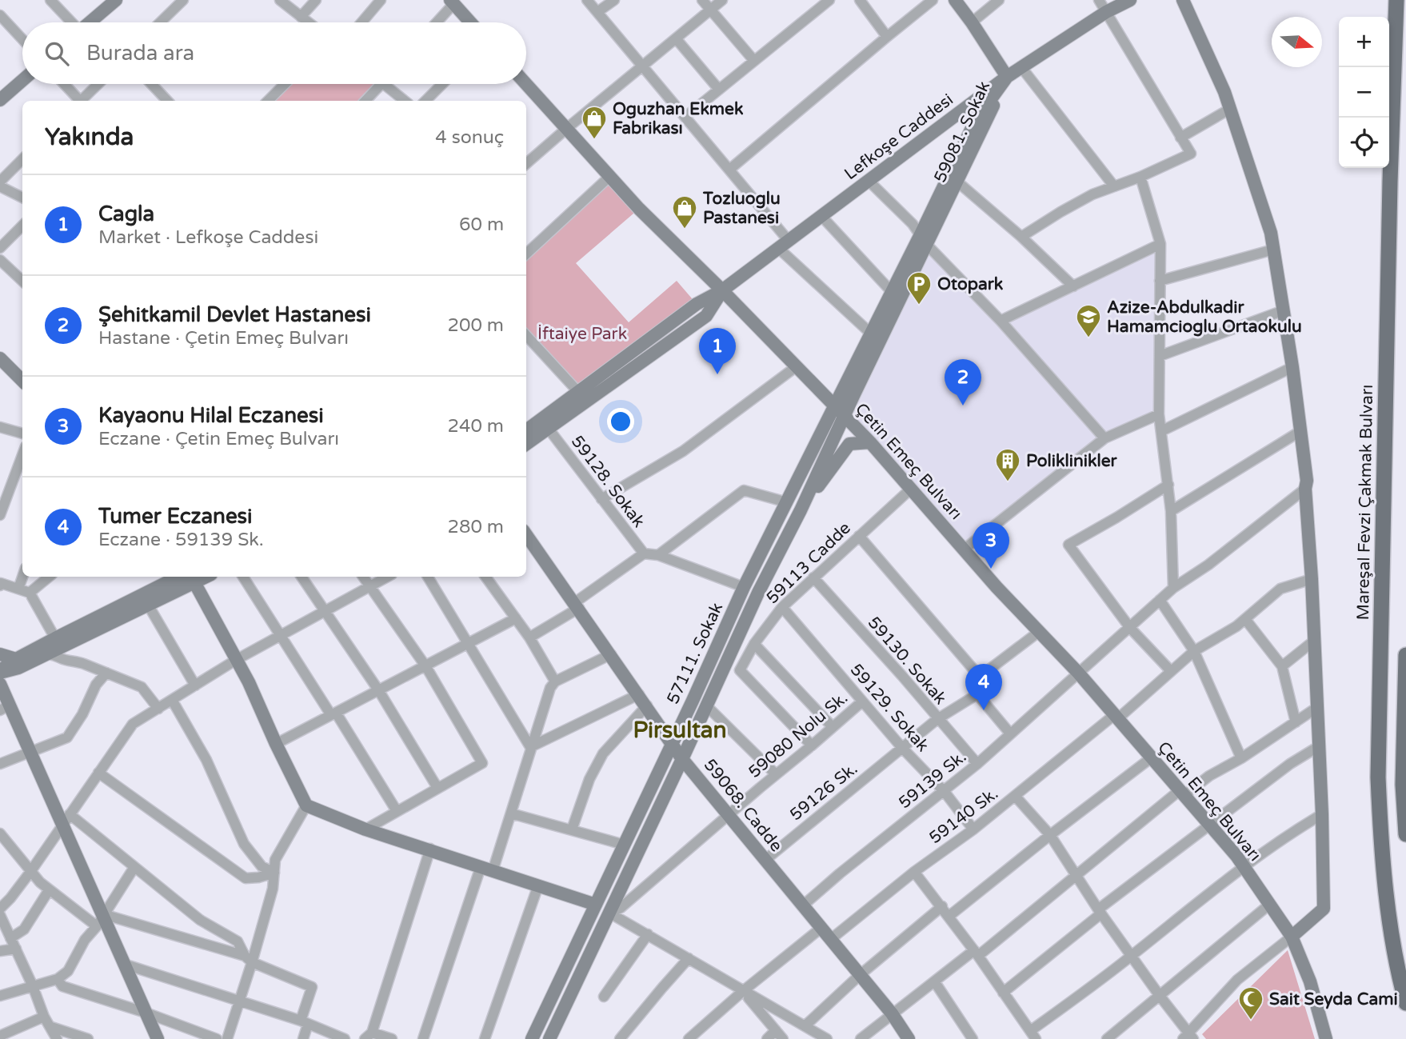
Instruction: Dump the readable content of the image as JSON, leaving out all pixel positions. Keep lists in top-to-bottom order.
{
  "streets": {
    "main road": [
      "59081. Sokak",
      "Lefkoşe Caddesi",
      "Çetin Emeç Bulvarı",
      "Mareşal Fevzi Çakmak Bulvarı",
      "57111. Sokak",
      "59068. Cadde"
    ],
    "street": [
      "59128. Sokak",
      "59113 Cadde",
      "59130. Sokak",
      "59129. Sokak",
      "59080 Nolu Sk.",
      "59139 Sk.",
      "59126 Sk.",
      "59140 Sk."
    ]
  },
  "crossings": [
    ["59081. Sokak", "Lefkoşe Caddesi"],
    ["59081. Sokak", "Çetin Emeç Bulvarı"],
    ["59081. Sokak", "57111. Sokak"],
    ["Lefkoşe Caddesi", "Çetin Emeç Bulvarı"],
    ["Lefkoşe Caddesi", "59128. Sokak"],
    ["Çetin Emeç Bulvarı", "59113 Cadde"],
    ["Çetin Emeç Bulvarı", "57111. Sokak"],
    ["Çetin Emeç Bulvarı", "59139 Sk."],
    ["Çetin Emeç Bulvarı", "59140 Sk."],
    ["59113 Cadde", "59130. Sokak"],
    ["59113 Cadde", "59129. Sokak"],
    ["59113 Cadde", "59080 Nolu Sk."],
    ["57111. Sokak", "59068. Cadde"],
    ["59130. Sokak", "59139 Sk."],
    ["59130. Sokak", "59126 Sk."],
    ["59129. Sokak", "59080 Nolu Sk."],
    ["59129. Sokak", "59139 Sk."],
    ["59129. Sokak", "59126 Sk."],
    ["59129. Sokak", "59140 Sk."],
    ["59080 Nolu Sk.", "59068. Cadde"],
    ["59139 Sk.", "59068. Cadde"],
    ["59126 Sk.", "59068. Cadde"],
    ["59068. Cadde", "59140 Sk."]
  ],
  "districts": ["Pirsultan"],
  "parks": ["İftaiye Park"],
  "places": {
    "shop": ["Oguzhan Ekmek Fabrikası", "Tozluoglu Pastanesi"],
    "parking": ["Otopark"],
    "school or university": ["Azize-Abdulkadir Hamamcioglu Ortaokulu"],
    "building": ["Poliklinikler"],
    "mosque": ["Sait Seyda Cami"]
  },
  "north": "right",
  "page": {
    "map_buttons": ["+", "−"],
    "search": "Burada ara",
    "heading": ["Yakında", "4 sonuç"],
    "list": [
      {
        "mark": "1",
        "name": "Cagla",
        "note": "Market · Lefkoşe Caddesi",
        "value": "60 m"
      },
      {
        "mark": "2",
        "name": "Şehitkamil Devlet Hastanesi",
        "note": "Hastane · Çetin Emeç Bulvarı",
        "value": "200 m"
      },
      {
        "mark": "3",
        "name": "Kayaonu Hilal Eczanesi",
        "note": "Eczane · Çetin Emeç Bulvarı",
        "value": "240 m"
      },
      {
        "mark": "4",
        "name": "Tumer Eczanesi",
        "note": "Eczane · 59139 Sk.",
        "value": "280 m"
      }
    ],
    "pins": [
      "1",
      "2",
      "3",
      "4"
    ]
  }
}
